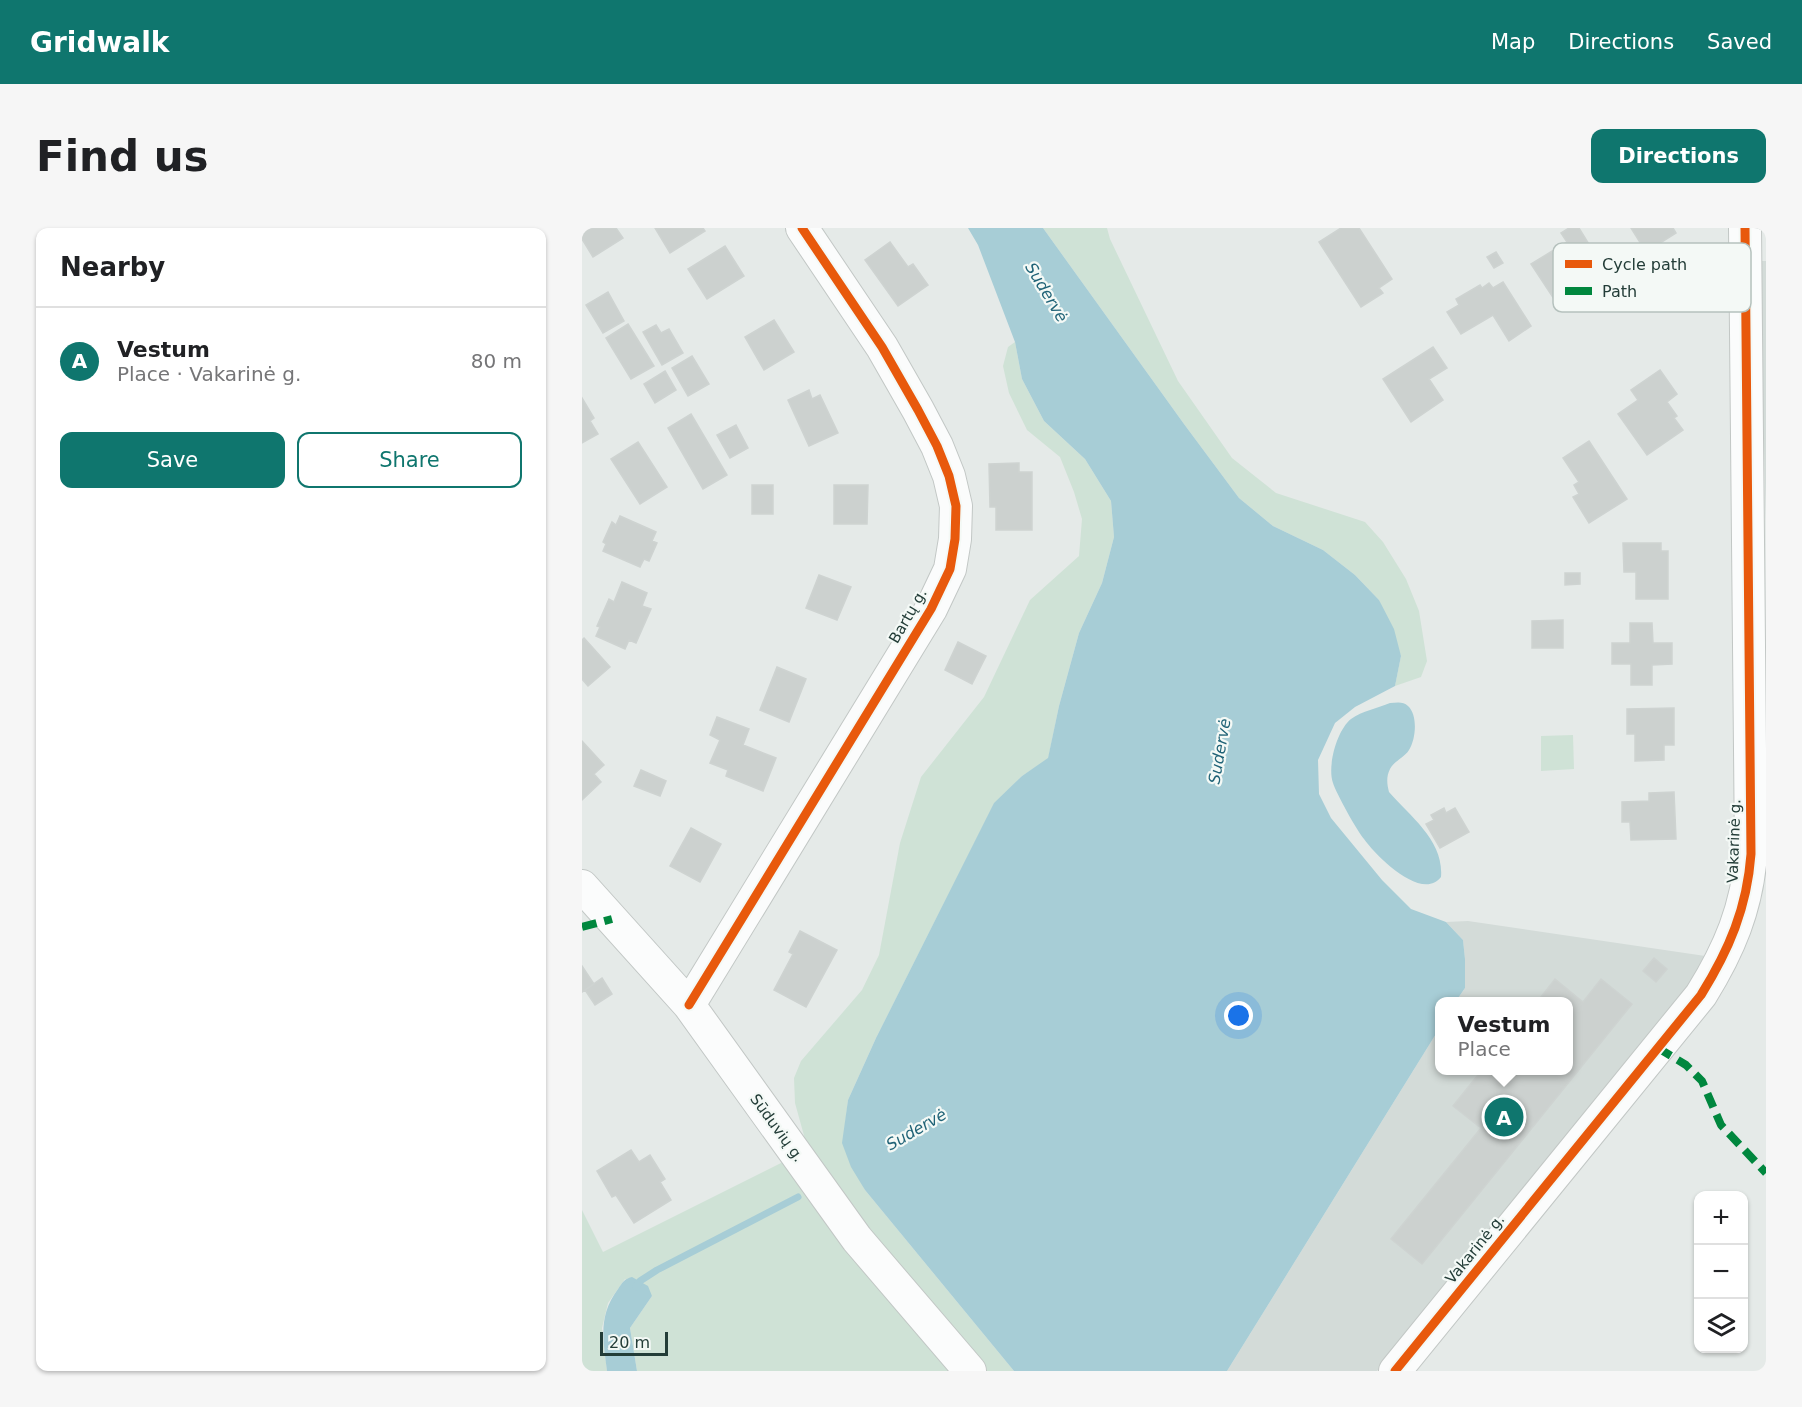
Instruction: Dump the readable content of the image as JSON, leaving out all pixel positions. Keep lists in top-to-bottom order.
{
  "streets": {
    "street": ["Bartų g.", "Vakarinė g.", "Sūduvių g."]
  },
  "crossings": [
    ["Bartų g.", "Sūduvių g."]
  ],
  "water": ["Sudervė"],
  "legend": ["Cycle path", "Path"],
  "scale_bar": "20 m",
  "page": {
    "header": "Gridwalk",
    "nav": ["Map", "Directions", "Saved"],
    "buttons": [
      "Directions",
      ["Save", "Share"]
    ],
    "title": "Find us",
    "heading": "Nearby",
    "list": [
      {
        "mark": "A",
        "name": "Vestum",
        "note": "Place · Vakarinė g.",
        "value": "80 m"
      }
    ],
    "popup": ["Vestum", "Place"],
    "pins": "A",
    "map_buttons": ["+", "−"],
    "scale": "20 m"
  }
}
